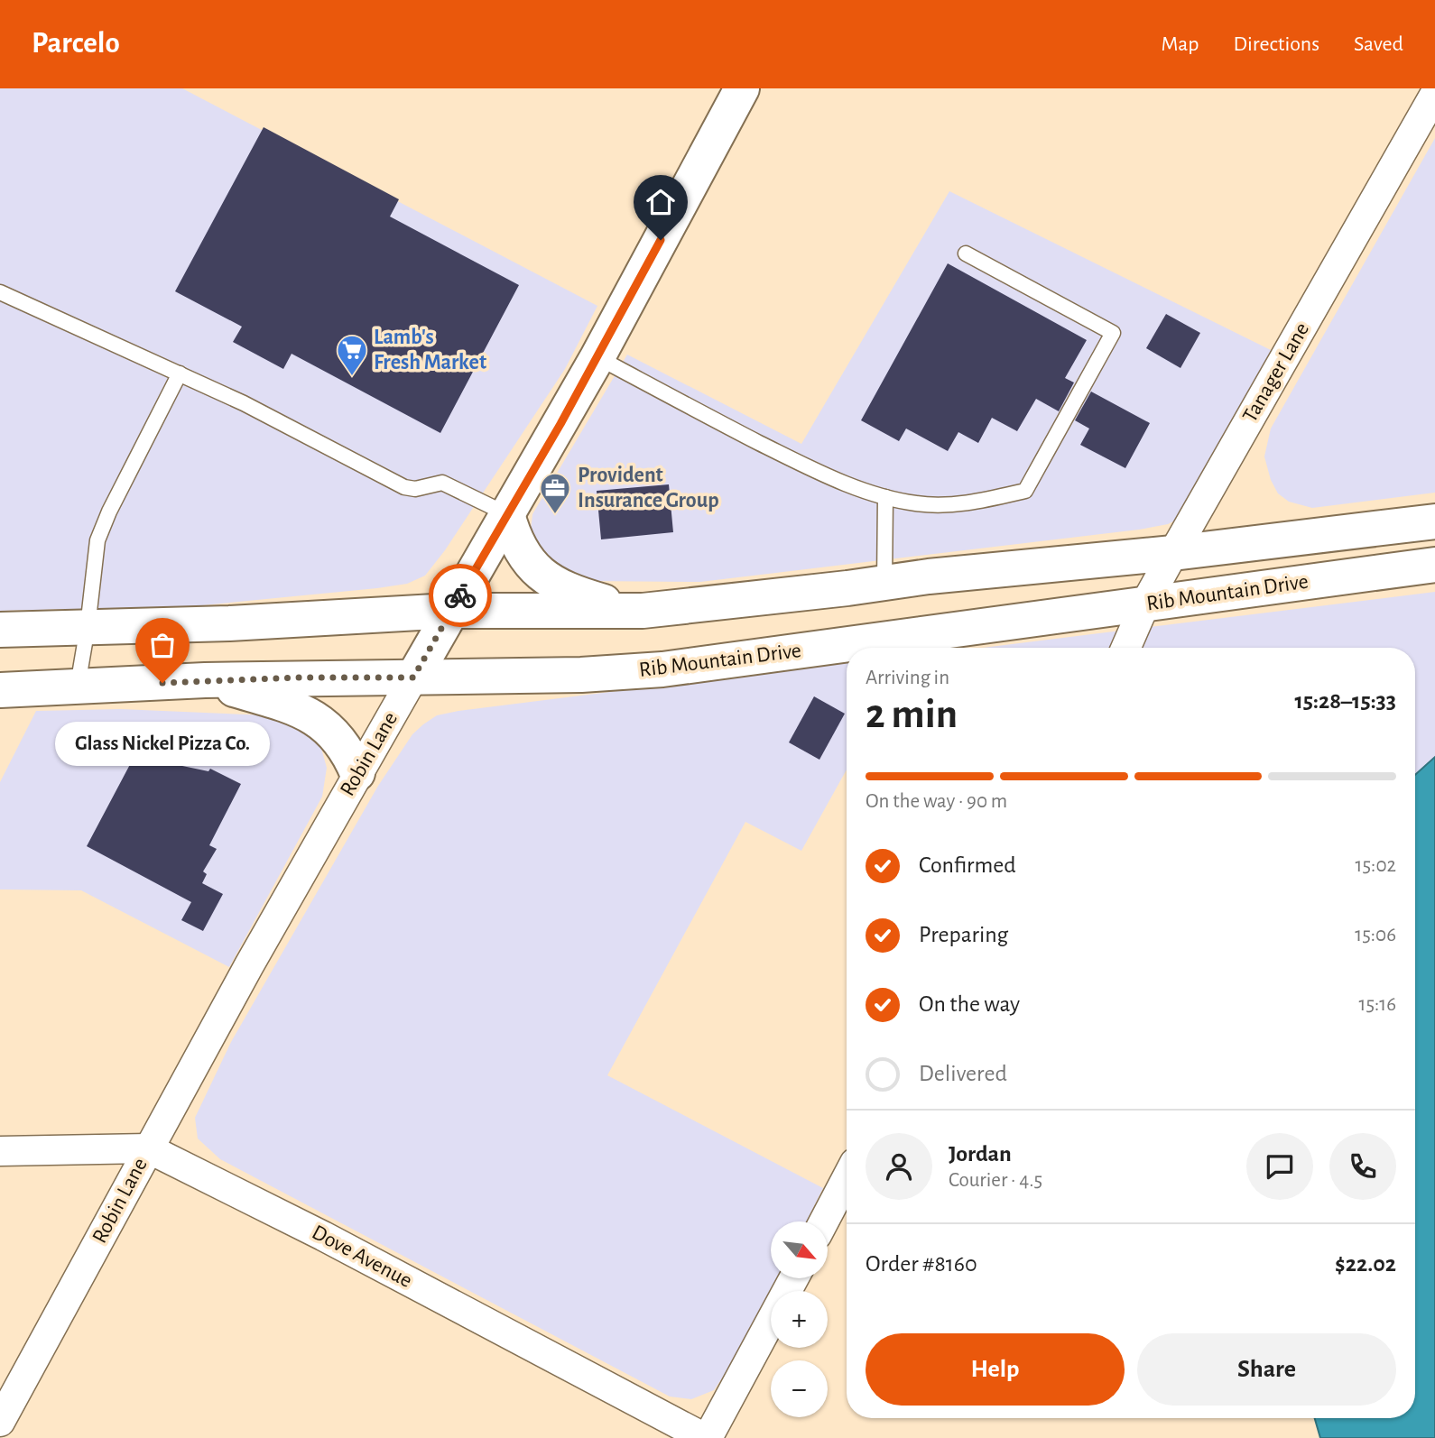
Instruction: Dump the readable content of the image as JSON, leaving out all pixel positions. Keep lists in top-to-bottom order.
{
  "streets": {
    "main road": ["Rib Mountain Drive", "Robin Lane"],
    "street": ["Tanager Lane", "Dove Avenue"]
  },
  "crossings": [
    ["Tanager Lane", "Rib Mountain Drive"],
    ["Rib Mountain Drive", "Robin Lane"],
    ["Robin Lane", "Dove Avenue"]
  ],
  "places": {
    "supermarket": ["Lamb's Fresh Market"],
    "office": ["Provident Insurance Group"],
    "other": ["Glass Nickel Pizza Co."]
  },
  "north": "bottom right",
  "page": {
    "header": "Parcelo",
    "nav": ["Map", "Directions", "Saved"],
    "heading": ["2 min", "Arriving in", "15:28–15:33"],
    "panel": [
      "Jordan",
      "Courier · 4.5",
      "Order #8160",
      "$22.02"
    ],
    "bubble": "Glass Nickel Pizza Co.",
    "bar": "On the way · 90 m",
    "list": [
      ["Confirmed", "15:02"],
      ["Preparing", "15:06"],
      ["On the way", "15:16"],
      "Delivered"
    ],
    "map_buttons": ["+", "−"],
    "buttons": ["Help", "Share"]
  }
}
